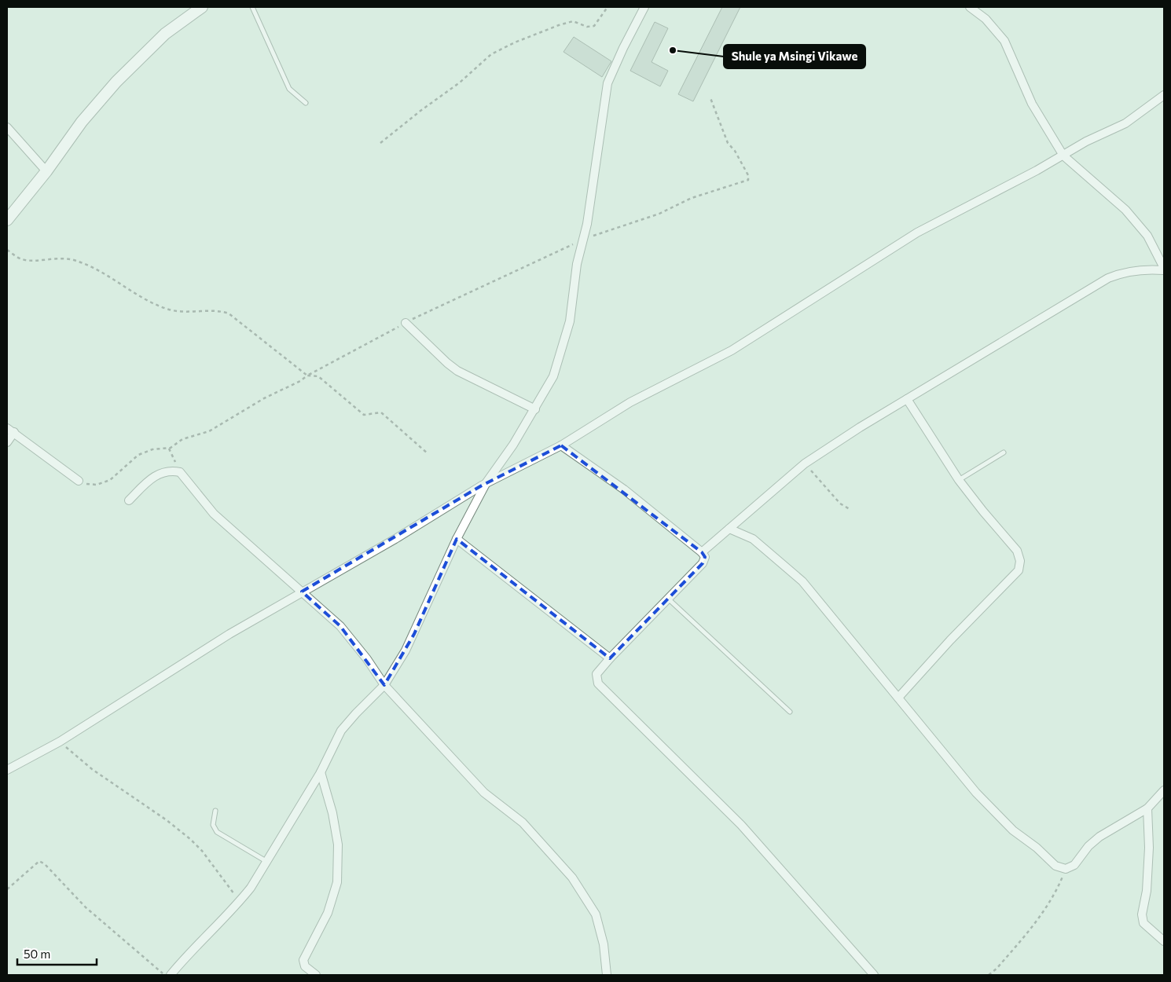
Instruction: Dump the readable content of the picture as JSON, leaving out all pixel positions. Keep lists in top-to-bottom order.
{
  "places": ["Shule ya Msingi Vikawe"],
  "scale_bar": "50 m"
}
